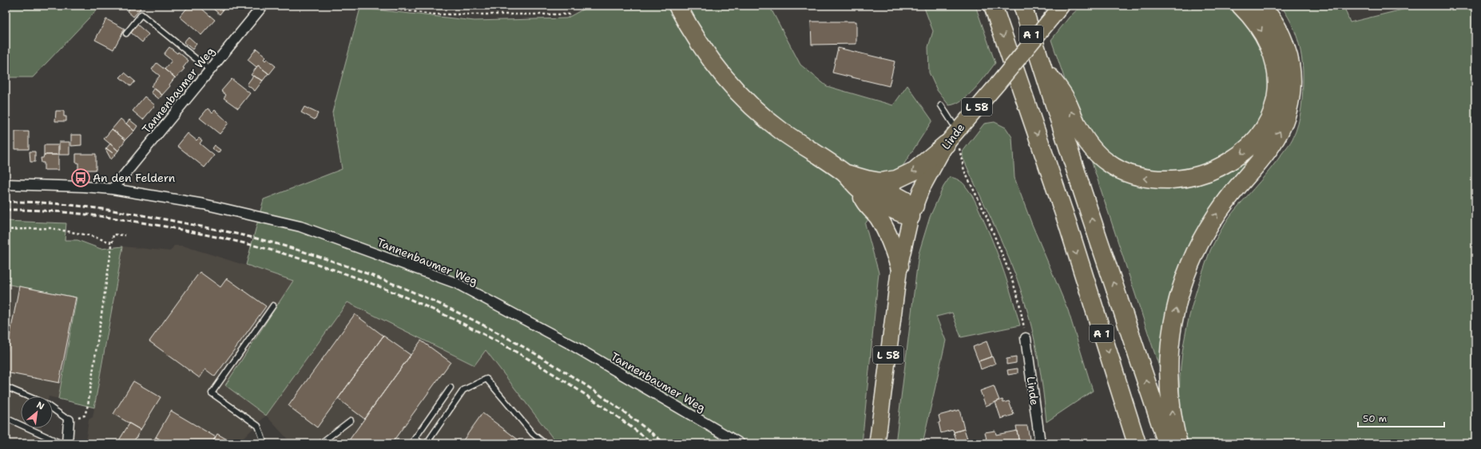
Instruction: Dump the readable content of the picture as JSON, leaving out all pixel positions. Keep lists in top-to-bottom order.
{
  "streets": {
    "highway": ["A 1"],
    "main road": ["L 58", "Linde"],
    "street": ["Tannenbaumer Weg"]
  },
  "crossings": [
    ["L 58", "Linde"]
  ],
  "places": {
    "bus stop": ["An den Feldern"]
  },
  "scale_bar": "50 m",
  "north": "top right"
}
